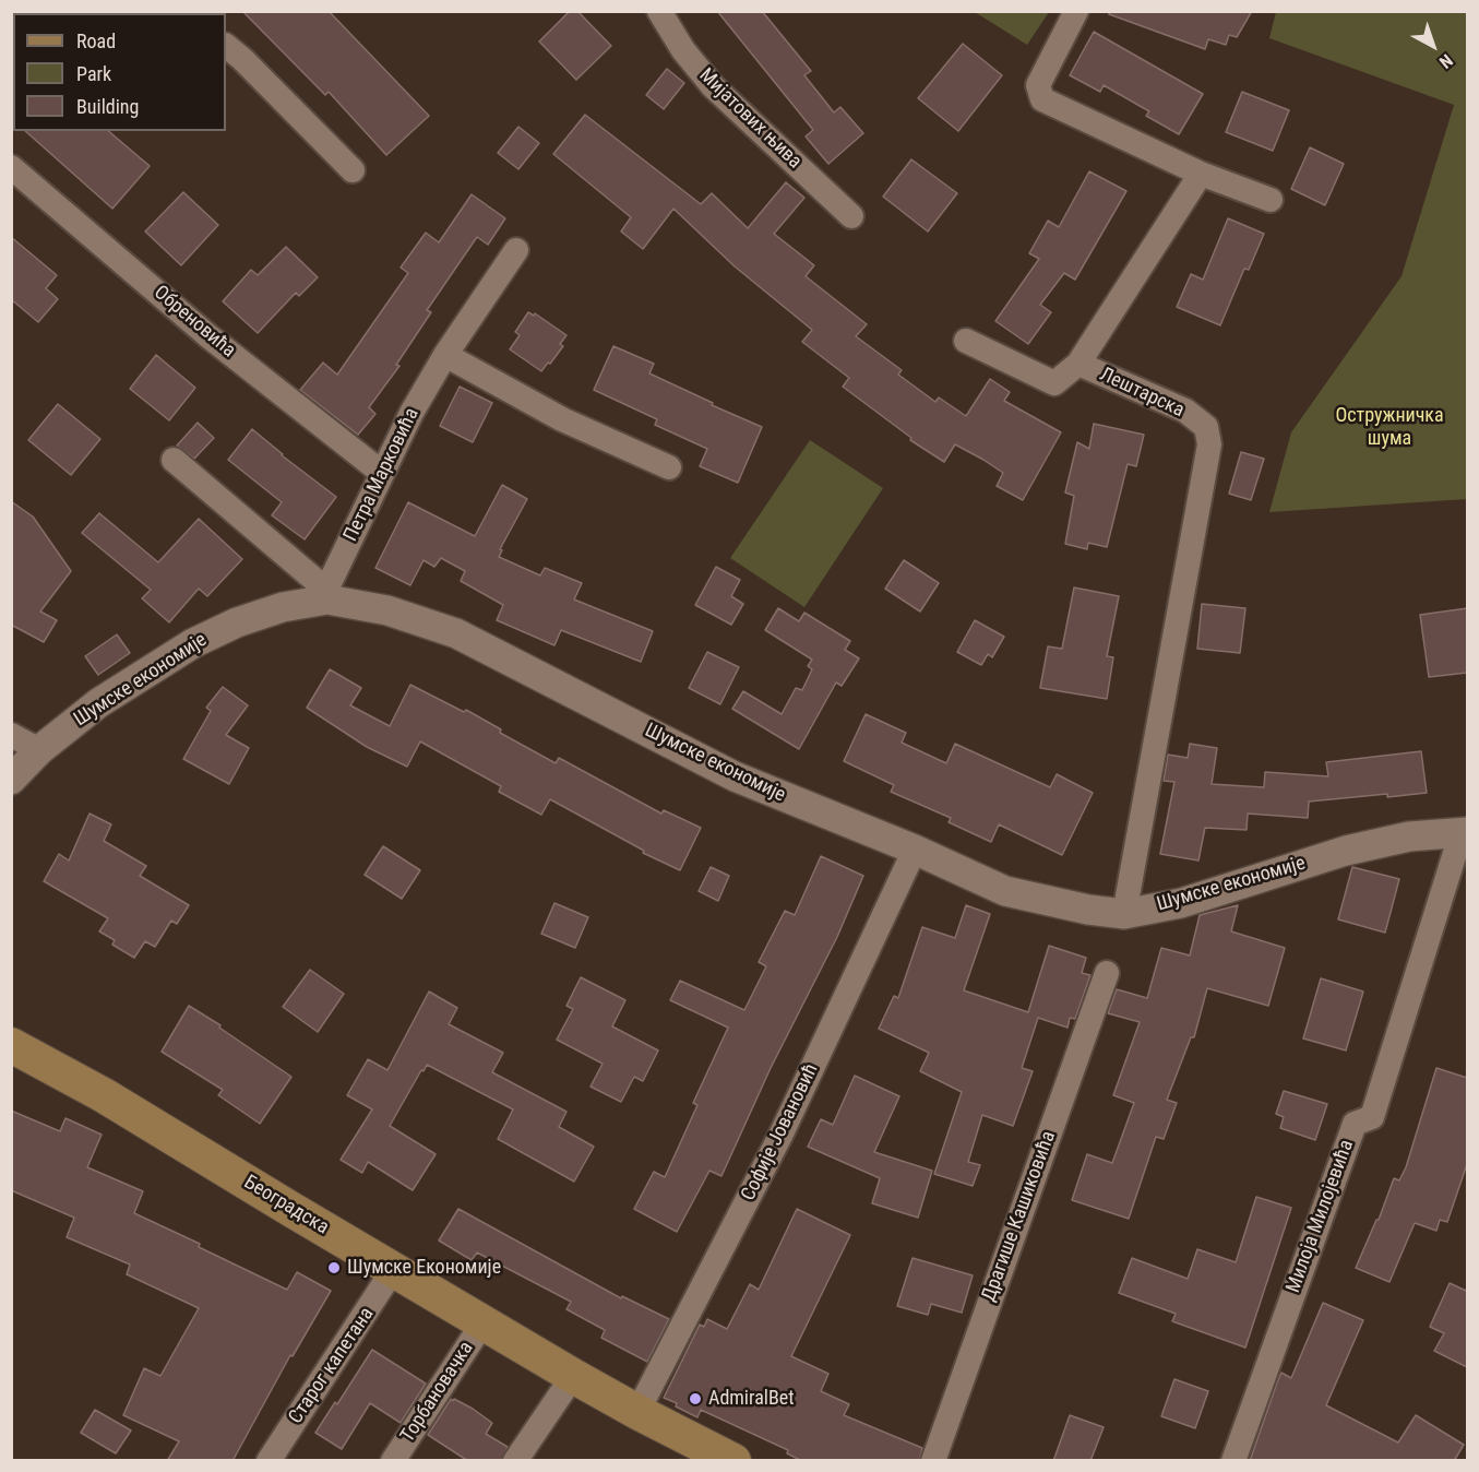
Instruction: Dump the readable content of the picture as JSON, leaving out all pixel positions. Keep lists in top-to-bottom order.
{
  "streets": {
    "main road": ["Београдска"],
    "street": [
      "Мијатових њива",
      "Обреновића",
      "Лештарска",
      "Петра Марковића",
      "Шумске економије",
      "Софије Јовановић",
      "Драгише Кашиковића",
      "Милоја Милојевића",
      "Старог капетана",
      "Торбановачка"
    ]
  },
  "crossings": [
    ["Обреновића", "Петра Марковића"],
    ["Лештарска", "Шумске економије"],
    ["Петра Марковића", "Шумске економије"],
    ["Шумске економије", "Софије Јовановић"],
    ["Шумске економије", "Милоја Милојевића"],
    ["Софије Јовановић", "Београдска"],
    ["Београдска", "Старог капетана"],
    ["Београдска", "Торбановачка"]
  ],
  "parks": ["Остружничка шума"],
  "places": ["Шумске Економије", "AdmiralBet"],
  "legend": ["Road", "Park", "Building"],
  "north": "bottom right"
}
